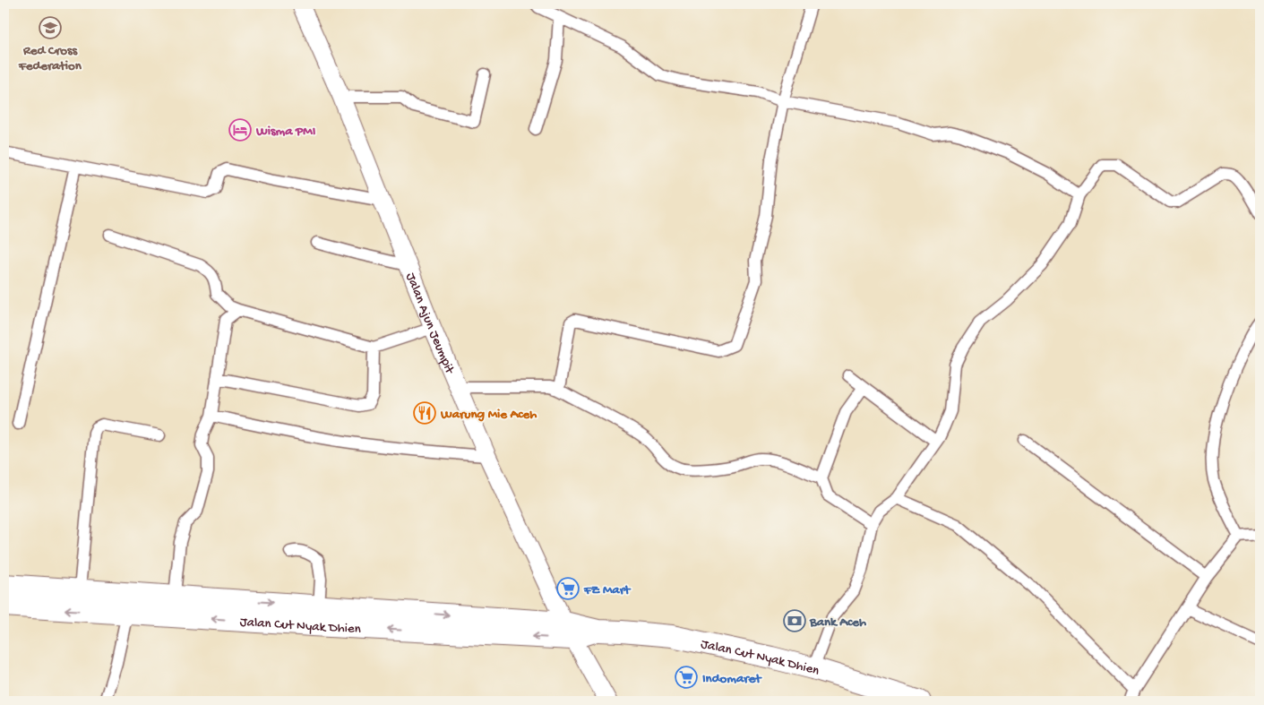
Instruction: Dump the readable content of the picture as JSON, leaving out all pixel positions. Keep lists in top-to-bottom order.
{
  "streets": {
    "highway": ["Jalan Cut Nyak Dhien"],
    "street": ["Jalan Ajun Jeumpit"]
  },
  "crossings": [
    ["Jalan Ajun Jeumpit", "Jalan Cut Nyak Dhien"]
  ],
  "places": {
    "school or university": ["Red Cross Federation"],
    "hotel": ["Wisma PMI"],
    "restaurant": ["Warung Mie Aceh"],
    "supermarket": ["FZ Mart", "Indomaret"],
    "bank": ["Bank Aceh"]
  }
}
